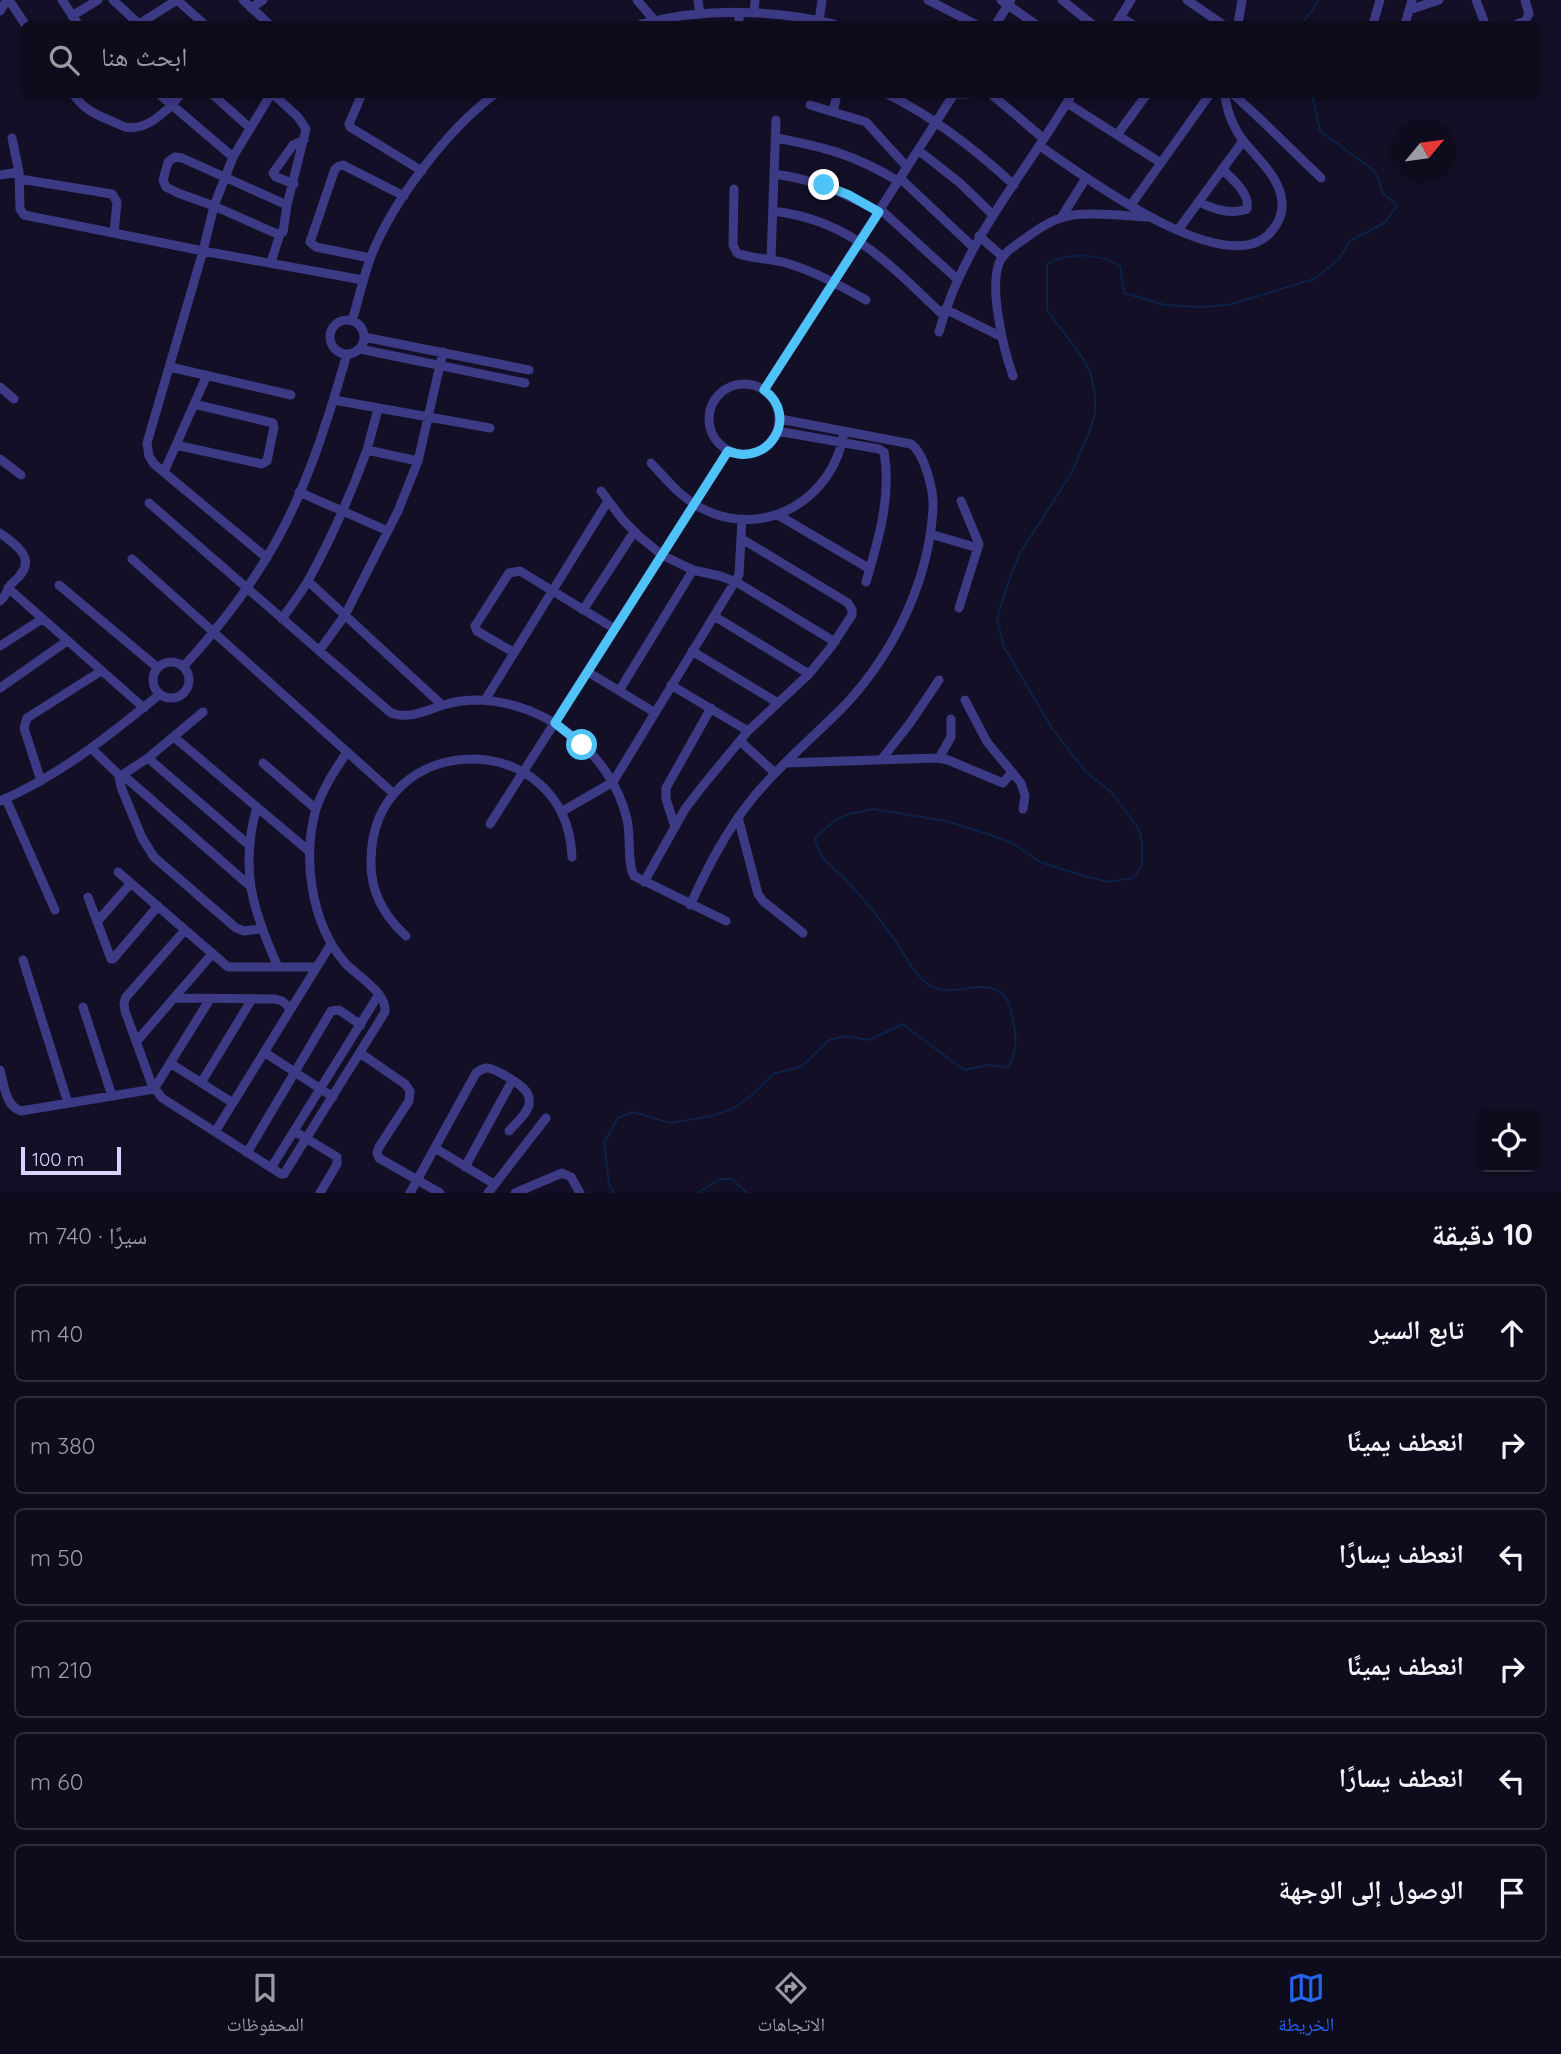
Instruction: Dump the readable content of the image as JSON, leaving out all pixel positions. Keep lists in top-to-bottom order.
{
  "scale_bar": "100 m",
  "north": "top right",
  "page": {
    "search": "ابحث هنا",
    "scale": "100 m",
    "heading": ["10 دقيقة", "سيرًا · 740 m"],
    "list": [
      ["تابع السير", "40 m"],
      ["انعطف يمينًا", "380 m"],
      ["انعطف يسارًا", "50 m"],
      ["انعطف يمينًا", "210 m"],
      ["انعطف يسارًا", "60 m"],
      "الوصول إلى الوجهة"
    ],
    "nav": ["الخريطة", "الاتجاهات", "المحفوظات"]
  }
}
